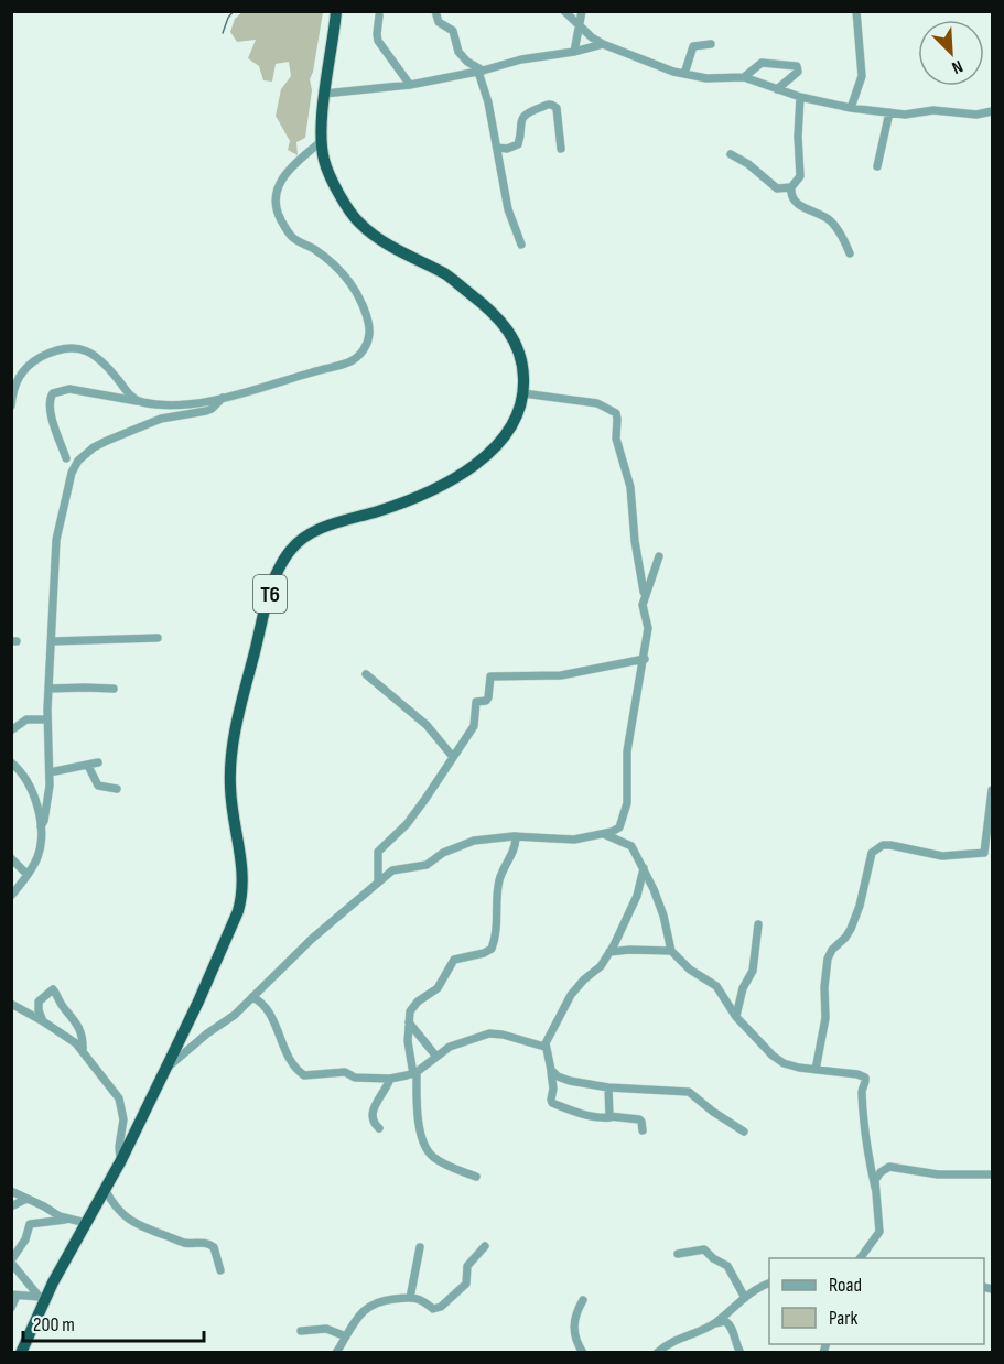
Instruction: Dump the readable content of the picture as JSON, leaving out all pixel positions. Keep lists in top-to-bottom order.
{
  "streets": {
    "highway": ["T6"]
  },
  "legend": ["Road", "Park"],
  "scale_bar": "200 m",
  "north": "bottom right"
}
